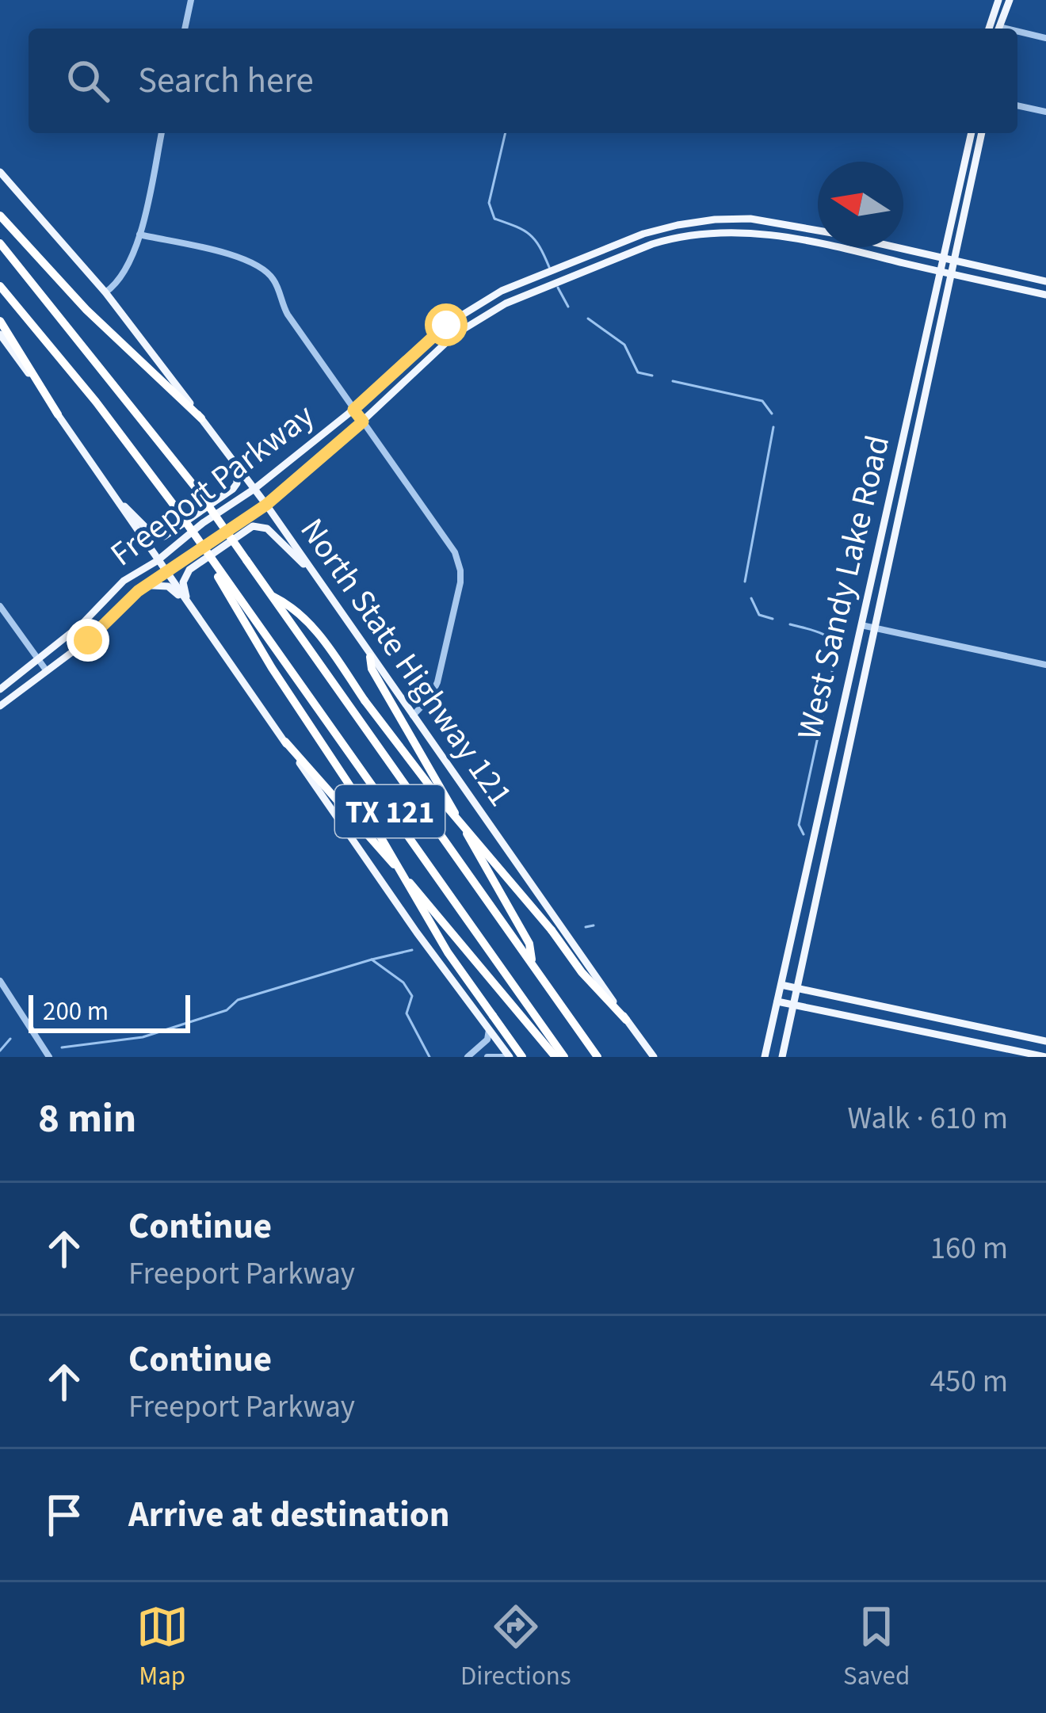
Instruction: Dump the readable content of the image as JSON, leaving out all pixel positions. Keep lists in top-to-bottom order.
{
  "streets": {
    "highway": ["TX 121"],
    "main road": ["Freeport Parkway", "West Sandy Lake Road", "North State Highway 121"]
  },
  "crossings": [
    ["Freeport Parkway", "West Sandy Lake Road"],
    ["Freeport Parkway", "North State Highway 121"]
  ],
  "scale_bar": "200 m",
  "north": "left",
  "page": {
    "search": "Search here",
    "scale": "200 m",
    "heading": ["8 min", "Walk · 610 m"],
    "list": [
      ["Continue", "Freeport Parkway", "160 m"],
      ["Continue", "Freeport Parkway", "450 m"],
      "Arrive at destination"
    ],
    "nav": ["Map", "Directions", "Saved"]
  }
}
